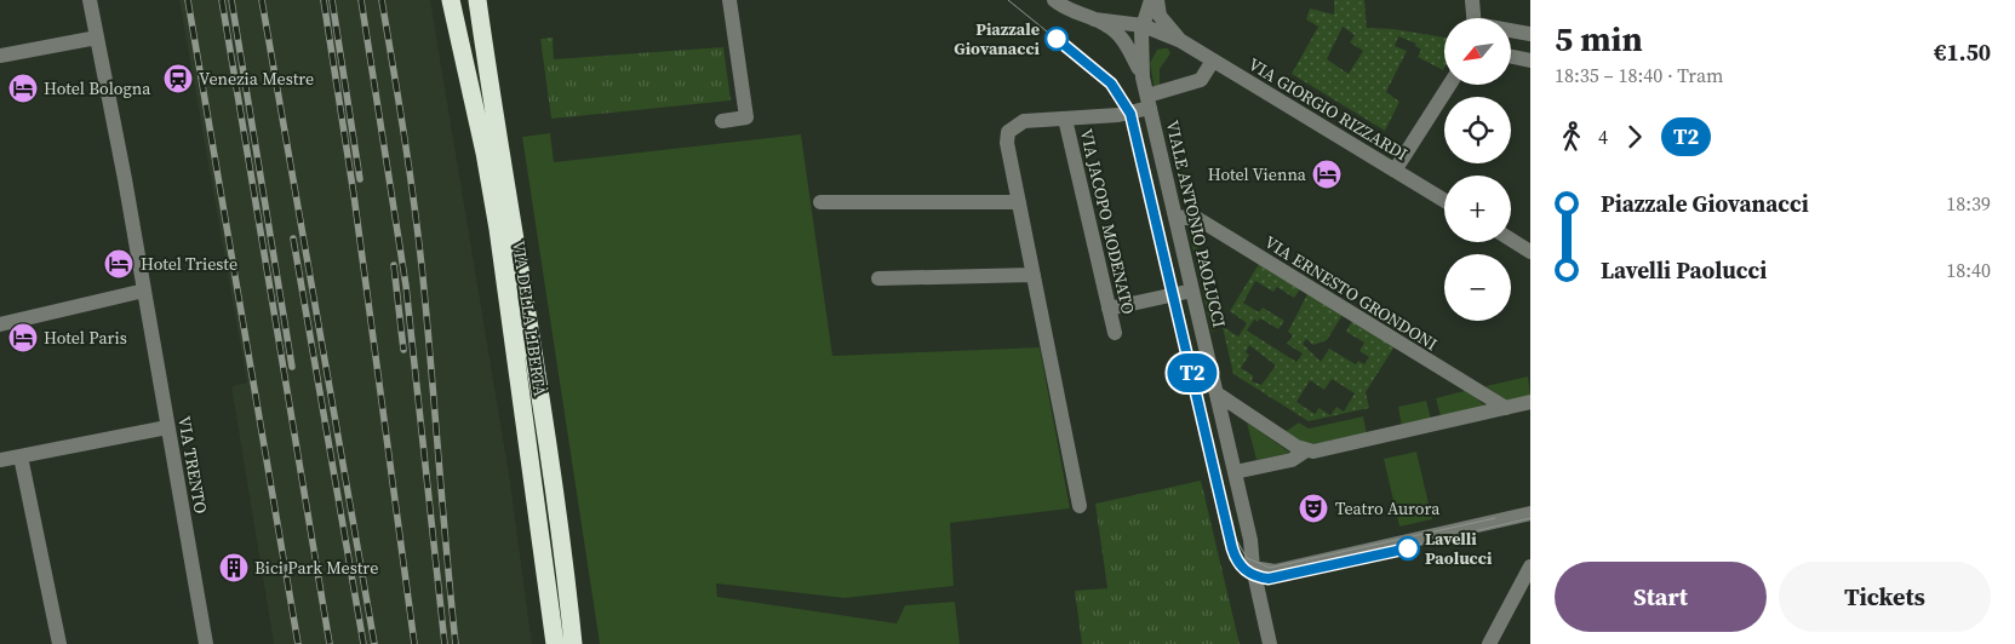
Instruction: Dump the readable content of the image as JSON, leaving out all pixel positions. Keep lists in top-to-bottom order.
{
  "streets": {
    "highway": ["VIA DELLA LIBERTÀ"],
    "street": [
      "VIA GIORGIO RIZZARDI",
      "VIA JACOPO MODENATO",
      "VIALE ANTONIO PAOLUCCI",
      "VIA ERNESTO GRONDONI",
      "VIA TRENTO"
    ]
  },
  "crossings": [
    ["VIALE ANTONIO PAOLUCCI", "VIA ERNESTO GRONDONI"]
  ],
  "places": {
    "other": ["Piazzale Giovanacci", "Lavelli Paolucci"],
    "station": ["Venezia Mestre"],
    "hotel": [
      "Hotel Bologna",
      "Hotel Vienna",
      "Hotel Trieste",
      "Hotel Paris"
    ],
    "theatre": ["Teatro Aurora"],
    "building": ["Bici Park Mestre"]
  },
  "lines": ["tram line T2"],
  "north": "bottom left",
  "page": {
    "on_map": "T2",
    "heading": ["5 min", "18:35 – 18:40 · Tram", "€1.50"],
    "map_buttons": ["+", "−"],
    "legs": ["4", "T2"],
    "list": [
      {
        "name": "Piazzale Giovanacci",
        "value": "18:39"
      },
      {
        "name": "Lavelli Paolucci",
        "value": "18:40"
      }
    ],
    "buttons": ["Start", "Tickets"]
  }
}
